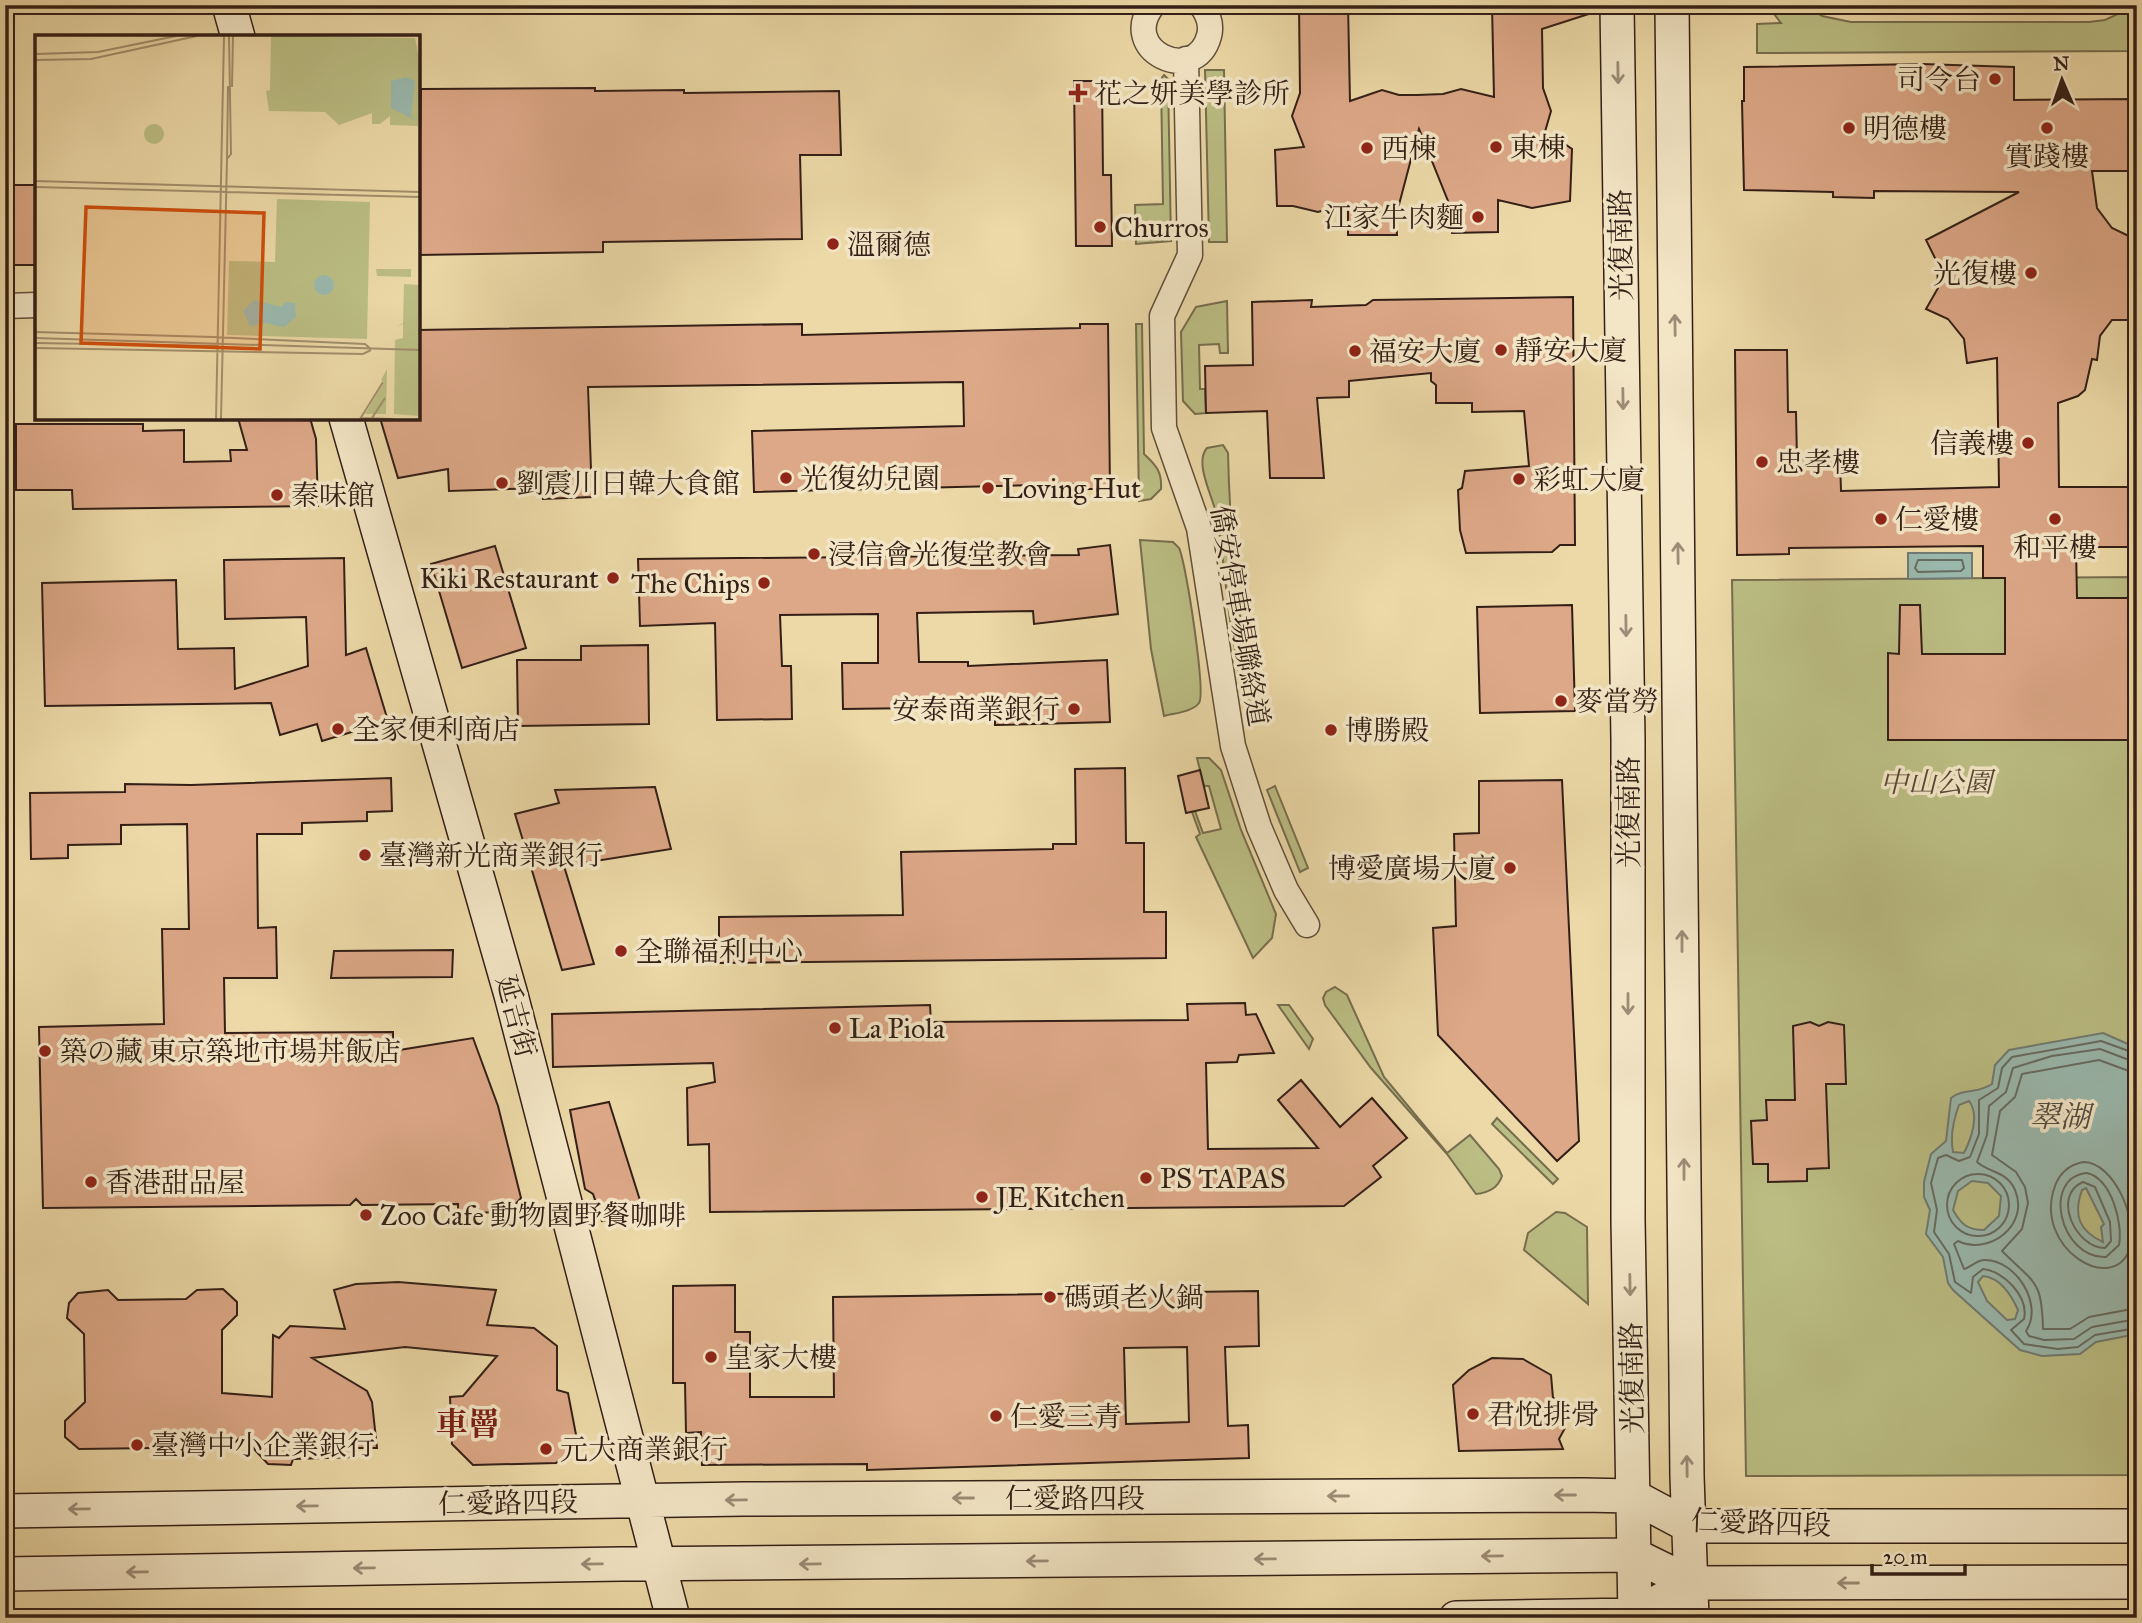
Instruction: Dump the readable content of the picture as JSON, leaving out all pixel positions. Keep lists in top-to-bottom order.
{
  "streets": {
    "main road": ["光復南路", "延吉街", "仁愛路四段"],
    "street": ["僑安停車場聯絡道"]
  },
  "crossings": [
    ["光復南路", "仁愛路四段"],
    ["延吉街", "仁愛路四段"]
  ],
  "one_way": ["仁愛路四段"],
  "districts": ["車罾"],
  "water": ["翠湖"],
  "parks": ["中山公園"],
  "places": {
    "other": [
      "司令台",
      "明德樓",
      "實踐樓",
      "東棟",
      "西棟",
      "江家牛肉麵",
      "Churros",
      "溫爾德",
      "光復樓",
      "靜安大廈",
      "福安大廈",
      "信義樓",
      "忠孝樓",
      "光復幼兒園",
      "彩虹大廈",
      "劉震川日韓大食館",
      "Loving Hut",
      "秦味館",
      "仁愛樓",
      "和平樓",
      "浸信會光復堂教會",
      "Kiki Restaurant",
      "The Chips",
      "麥當勞",
      "安泰商業銀行",
      "全家便利商店",
      "博勝殿",
      "臺灣新光商業銀行",
      "博愛廣場大廈",
      "全聯福利中心",
      "La Piola",
      "築の藏 東京築地市場丼飯店",
      "PS TAPAS",
      "香港甜品屋",
      "JE Kitchen",
      "Zoo Cafe 動物園野餐咖啡",
      "碼頭老火鍋",
      "皇家大樓",
      "君悅排骨",
      "仁愛三青",
      "臺灣中小企業銀行",
      "元大商業銀行"
    ],
    "health": ["花之妍美學診所"]
  },
  "scale_bar": "20 m",
  "north": "top"
}
